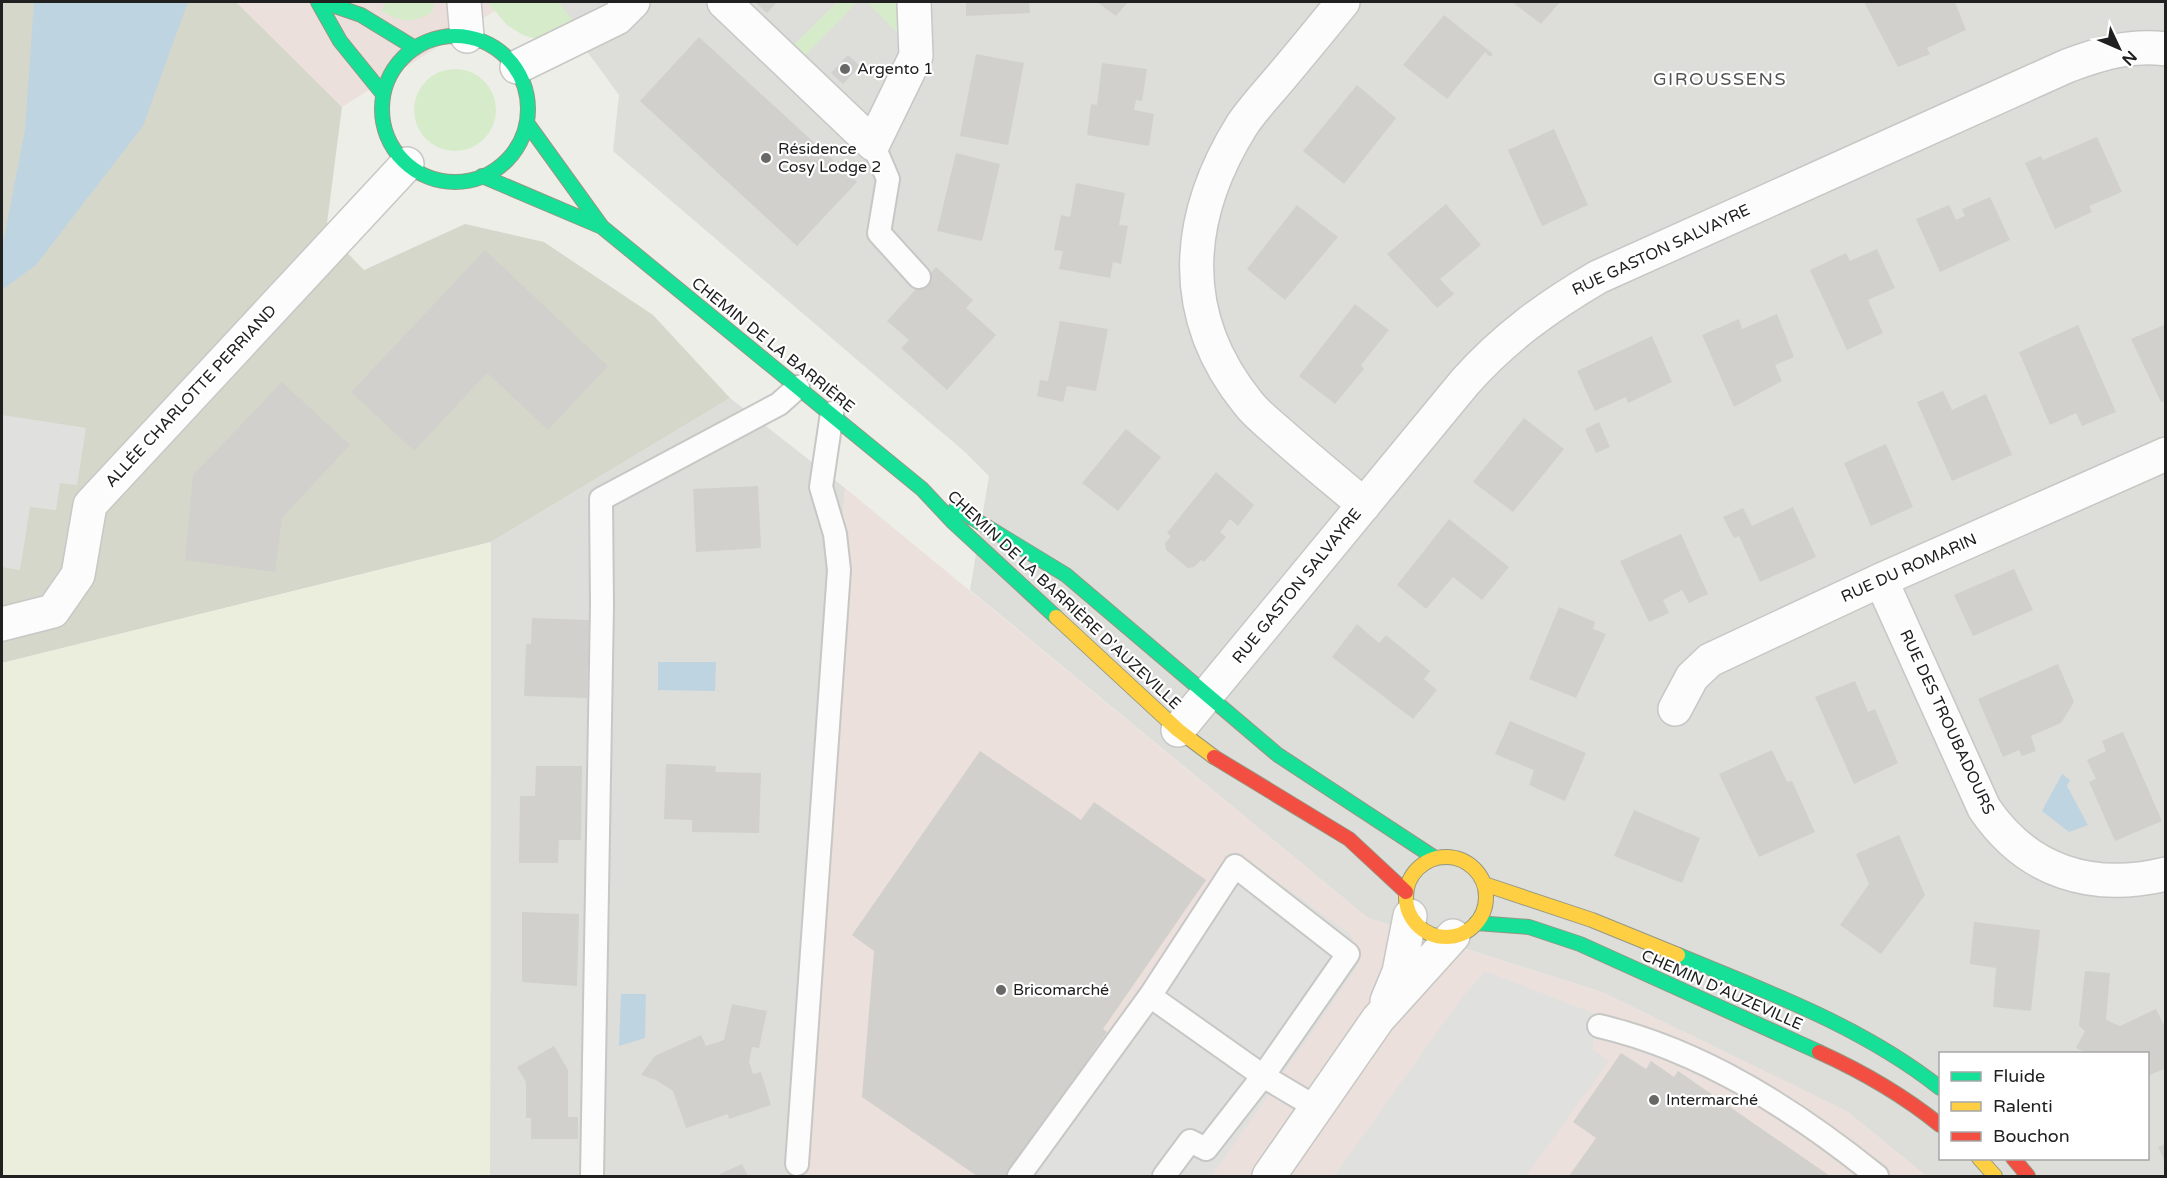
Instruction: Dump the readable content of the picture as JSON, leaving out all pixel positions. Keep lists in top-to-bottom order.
{
  "streets": {
    "street": [
      "RUE GASTON SALVAYRE",
      "CHEMIN DE LA BARRIÈRE",
      "ALLÉE CHARLOTTE PERRIAND",
      "RUE DU ROMARIN",
      "CHEMIN DE LA BARRIÈRE D'AUZEVILLE",
      "RUE DES TROUBADOURS",
      "CHEMIN D'AUZEVILLE"
    ]
  },
  "crossings": [
    ["RUE GASTON SALVAYRE", "CHEMIN DE LA BARRIÈRE D'AUZEVILLE"],
    ["CHEMIN DE LA BARRIÈRE", "ALLÉE CHARLOTTE PERRIAND"],
    ["CHEMIN DE LA BARRIÈRE", "CHEMIN DE LA BARRIÈRE D'AUZEVILLE"],
    ["RUE DU ROMARIN", "RUE DES TROUBADOURS"],
    ["CHEMIN DE LA BARRIÈRE D'AUZEVILLE", "CHEMIN D'AUZEVILLE"]
  ],
  "districts": ["GIROUSSENS"],
  "places": [
    "Argento 1",
    "Résidence Cosy Lodge 2",
    "Bricomarché",
    "Intermarché"
  ],
  "legend": ["Fluide", "Ralenti", "Bouchon"],
  "north": "bottom right"
}
